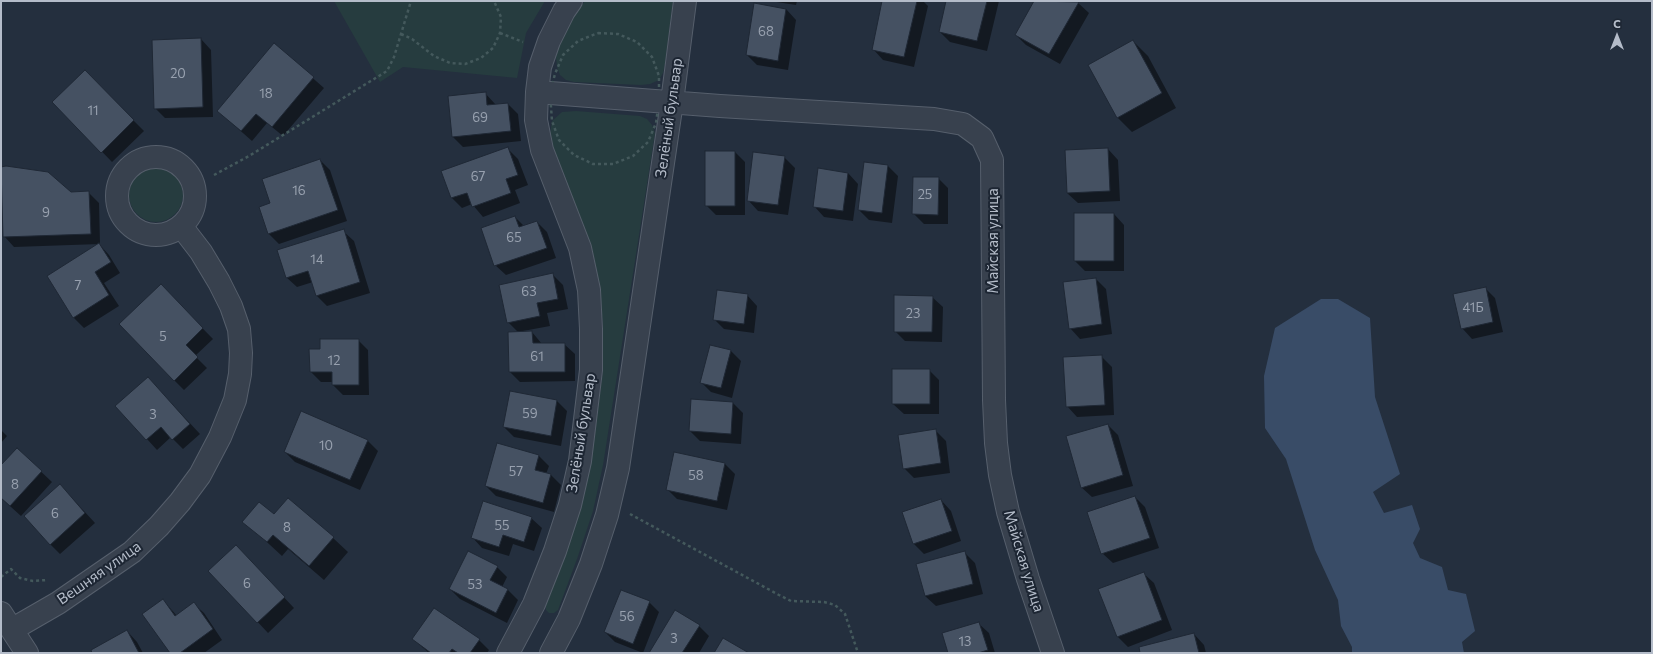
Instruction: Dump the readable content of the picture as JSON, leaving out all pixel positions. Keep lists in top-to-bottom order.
{
  "streets": {
    "street": ["Зелёный бульвар", "Майская улица", "Вешняя улица"]
  },
  "crossings": [
    ["Зелёный бульвар", "Майская улица"]
  ],
  "house_numbers": [
    "68",
    "20",
    "18",
    "11",
    "69",
    "67",
    "16",
    "25",
    "9",
    "65",
    "14",
    "7",
    "63",
    "41Б",
    "23",
    "5",
    "61",
    "12",
    "59",
    "3",
    "10",
    "57",
    "58",
    "8",
    "6",
    "55",
    "8",
    "6",
    "53",
    "56",
    "3",
    "13"
  ],
  "north": "top"
}
